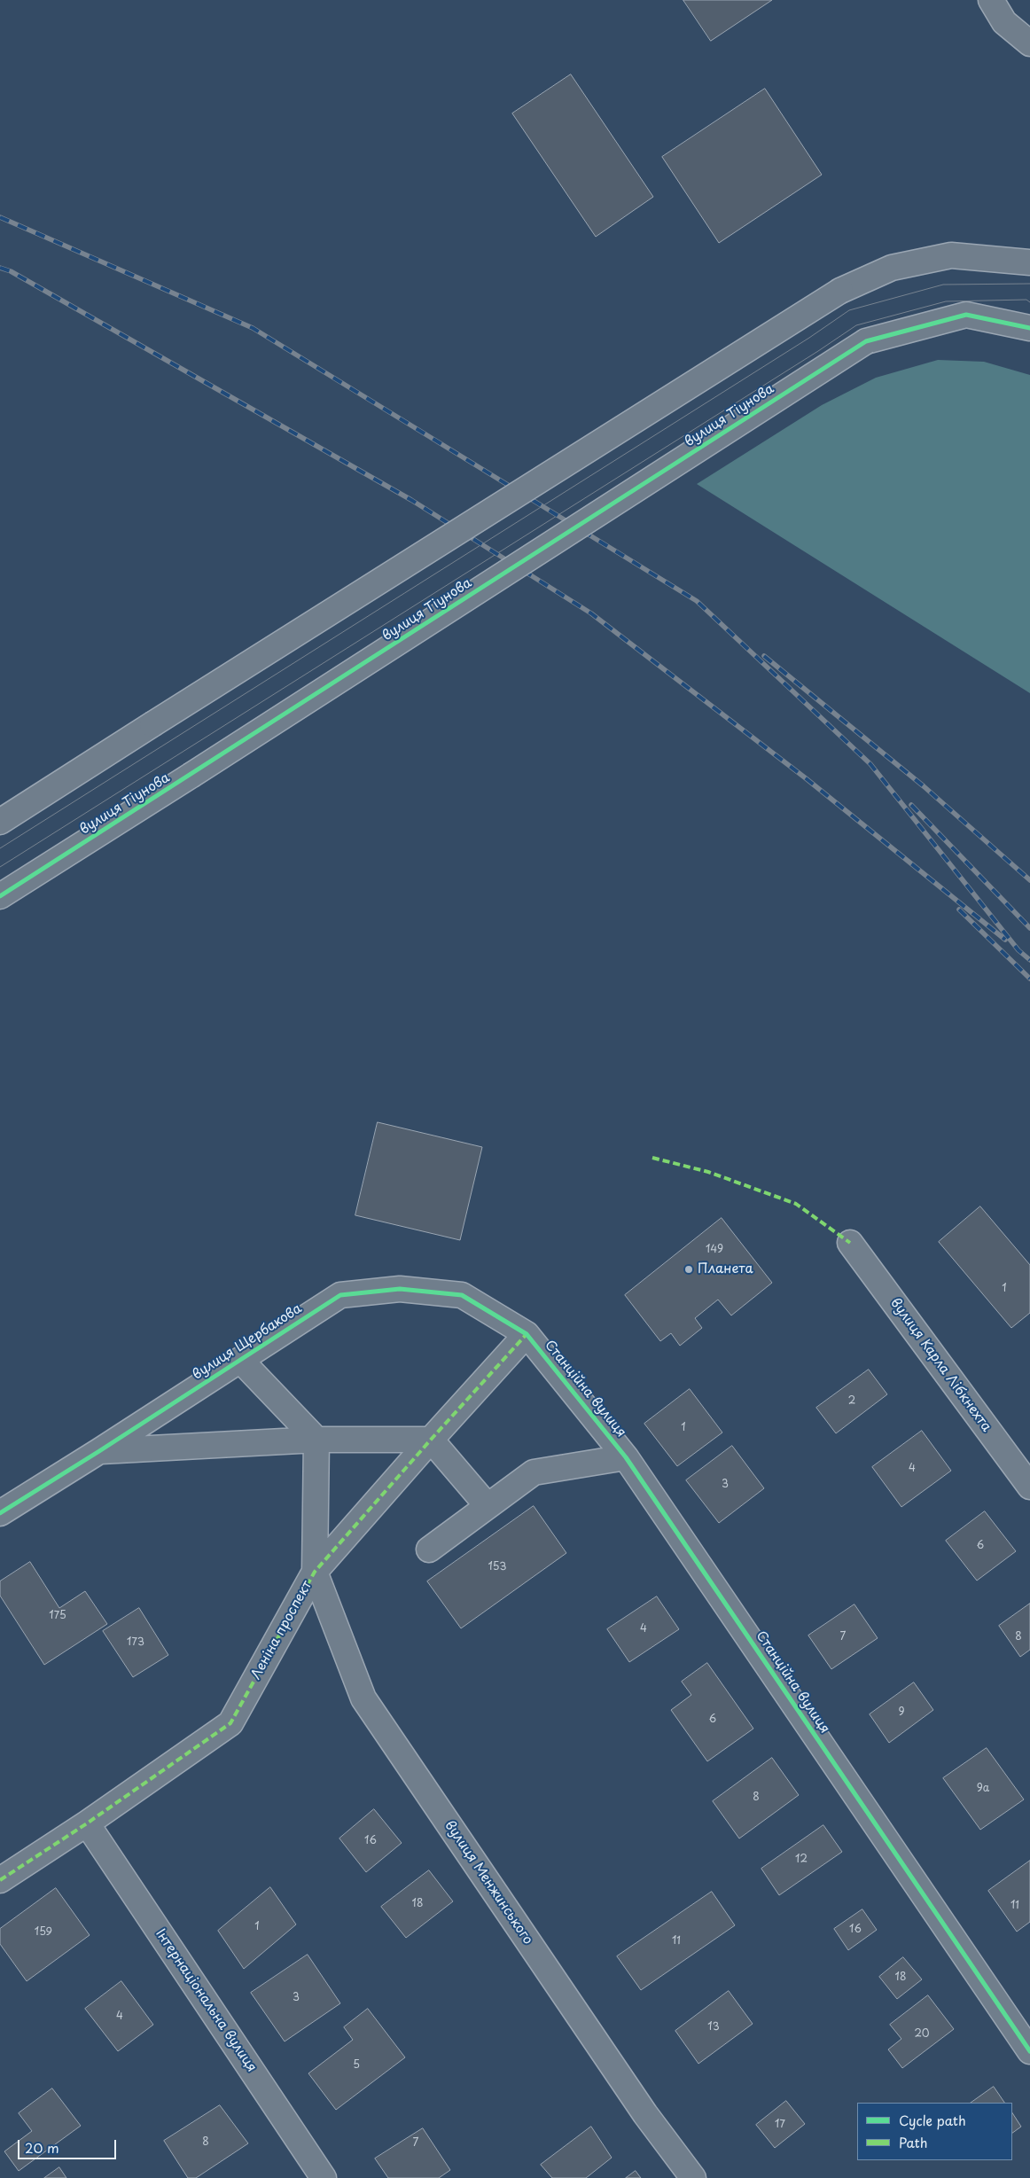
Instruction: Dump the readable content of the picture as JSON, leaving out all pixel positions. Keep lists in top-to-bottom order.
{
  "streets": {
    "street": [
      "вулиця Тіунова",
      "вулиця Щербакова",
      "вулиця Карла Лібкнехта",
      "Станційна вулиця",
      "Леніна проспект",
      "вулиця Менжинського",
      "Інтернаціональна вулиця"
    ]
  },
  "crossings": [
    ["вулиця Щербакова", "Станційна вулиця"],
    ["вулиця Щербакова", "Леніна проспект"],
    ["Станційна вулиця", "Леніна проспект"],
    ["Леніна проспект", "вулиця Менжинського"],
    ["Леніна проспект", "Інтернаціональна вулиця"]
  ],
  "places": ["Планета"],
  "house_numbers": [
    "149",
    "1",
    "2",
    "1",
    "4",
    "3",
    "6",
    "153",
    "175",
    "4",
    "7",
    "8",
    "173",
    "9",
    "6",
    "9а",
    "8",
    "16",
    "12",
    "18",
    "11",
    "1",
    "16",
    "159",
    "11",
    "18",
    "3",
    "4",
    "13",
    "20",
    "5",
    "17",
    "8",
    "7"
  ],
  "legend": ["Cycle path", "Path"],
  "scale_bar": "20 m"
}
